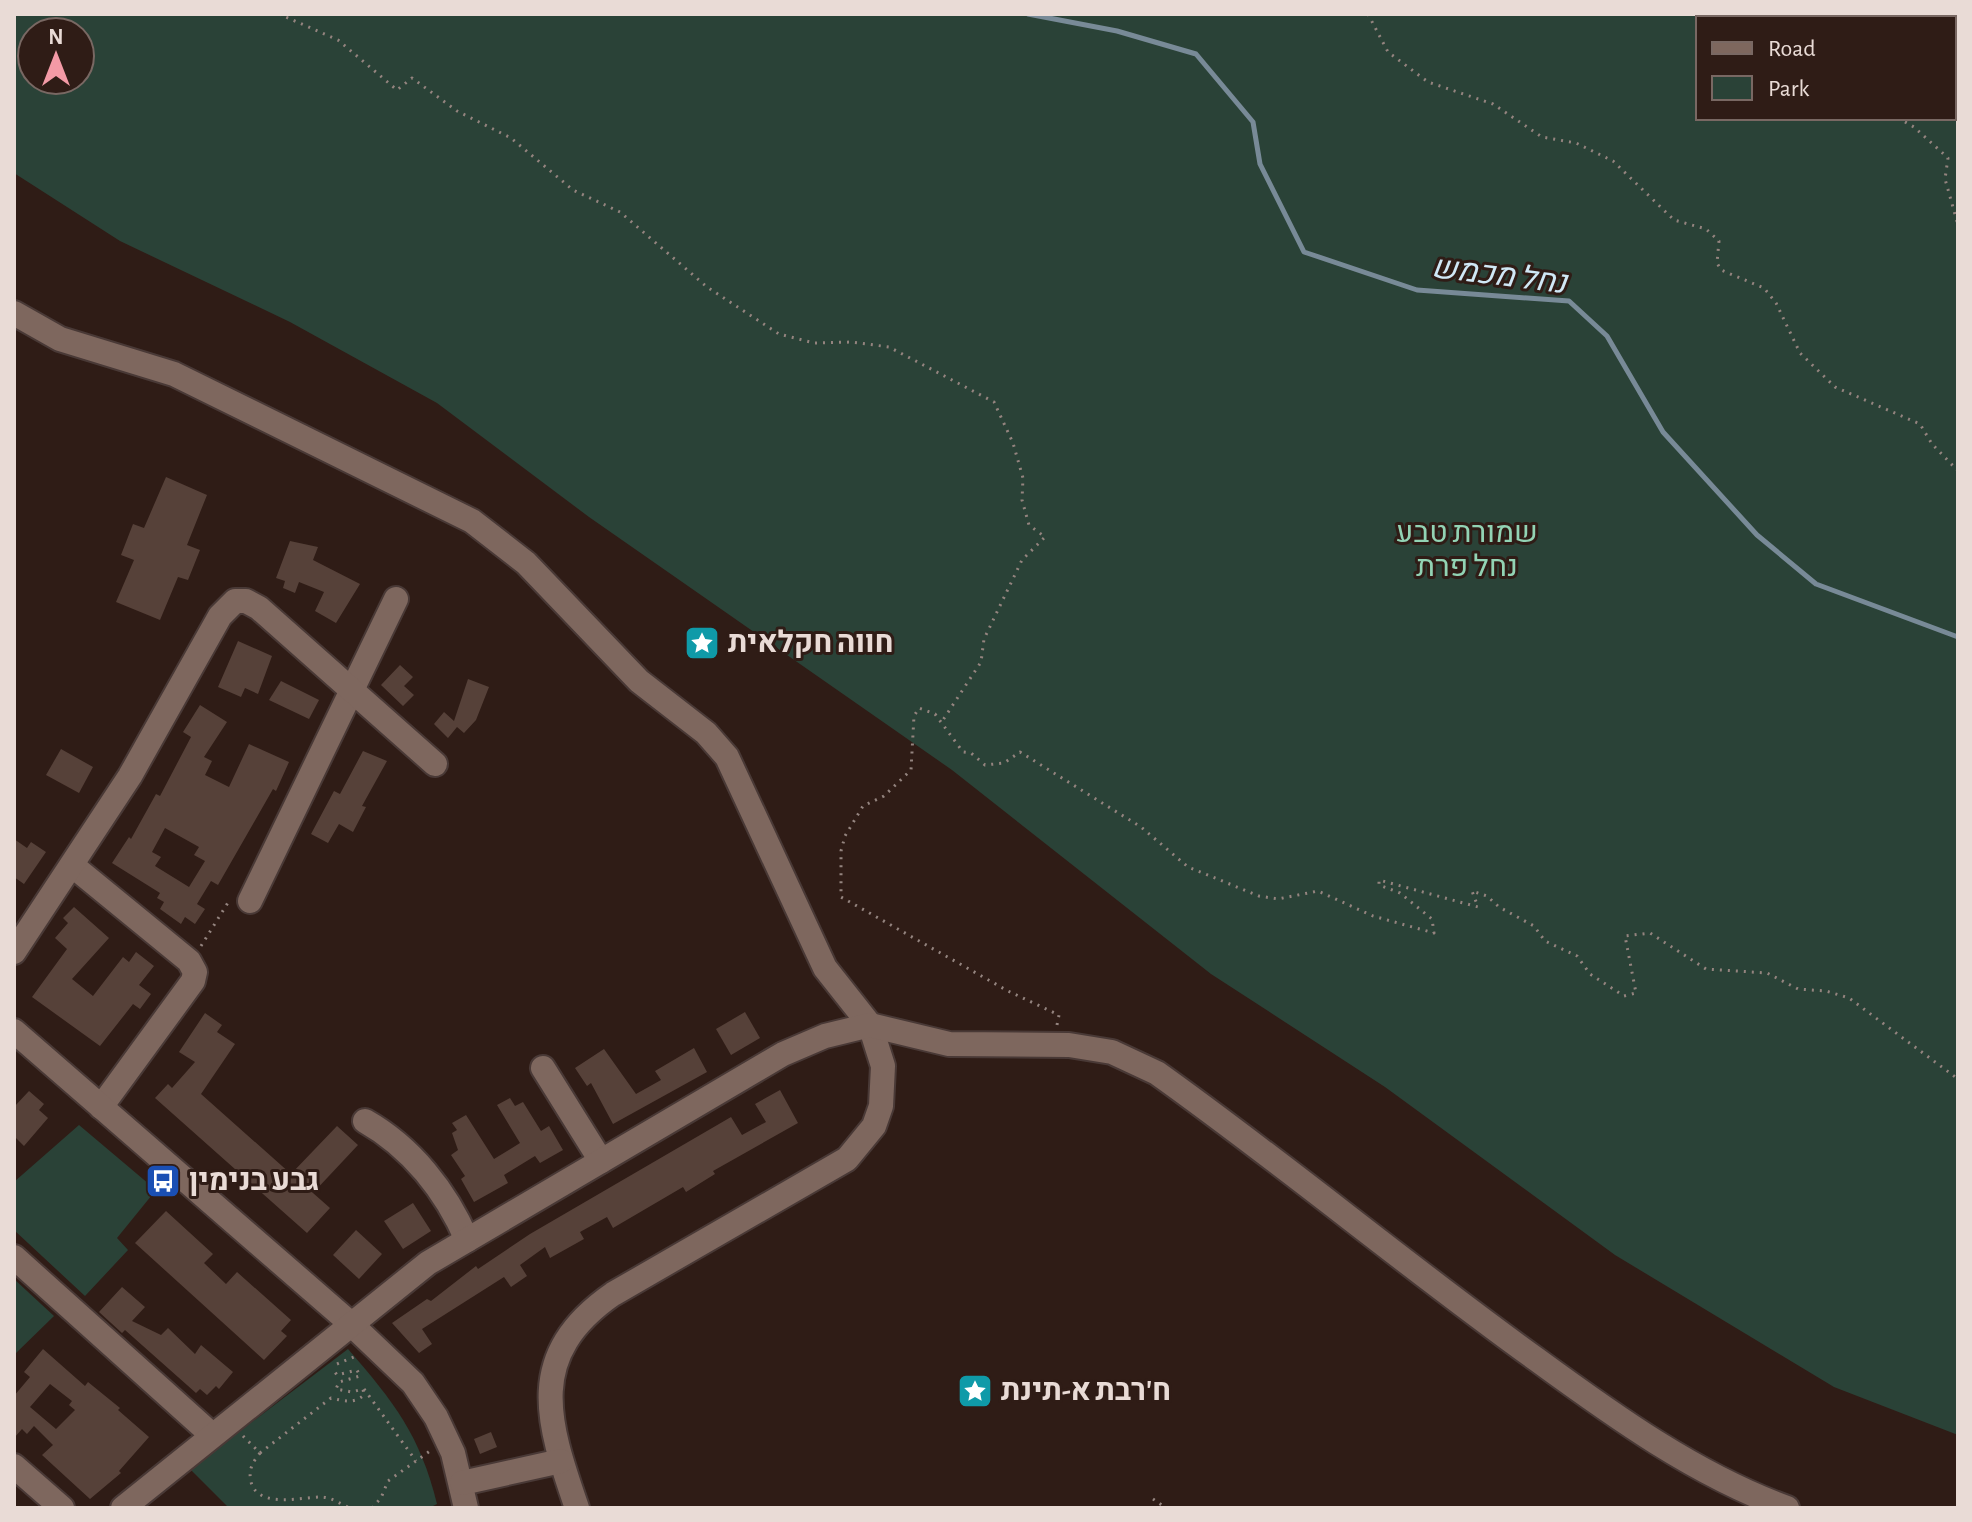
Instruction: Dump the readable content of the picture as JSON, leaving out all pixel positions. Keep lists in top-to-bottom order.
{
  "water": ["נחל מכמש"],
  "parks": ["שמורת טבע נחל פרת"],
  "places": {
    "place": ["חווה חקלאית", "ח'רבת א-תינת"],
    "bus stop": ["גבע בנימין"]
  },
  "legend": ["Road", "Park"],
  "north": "top"
}
